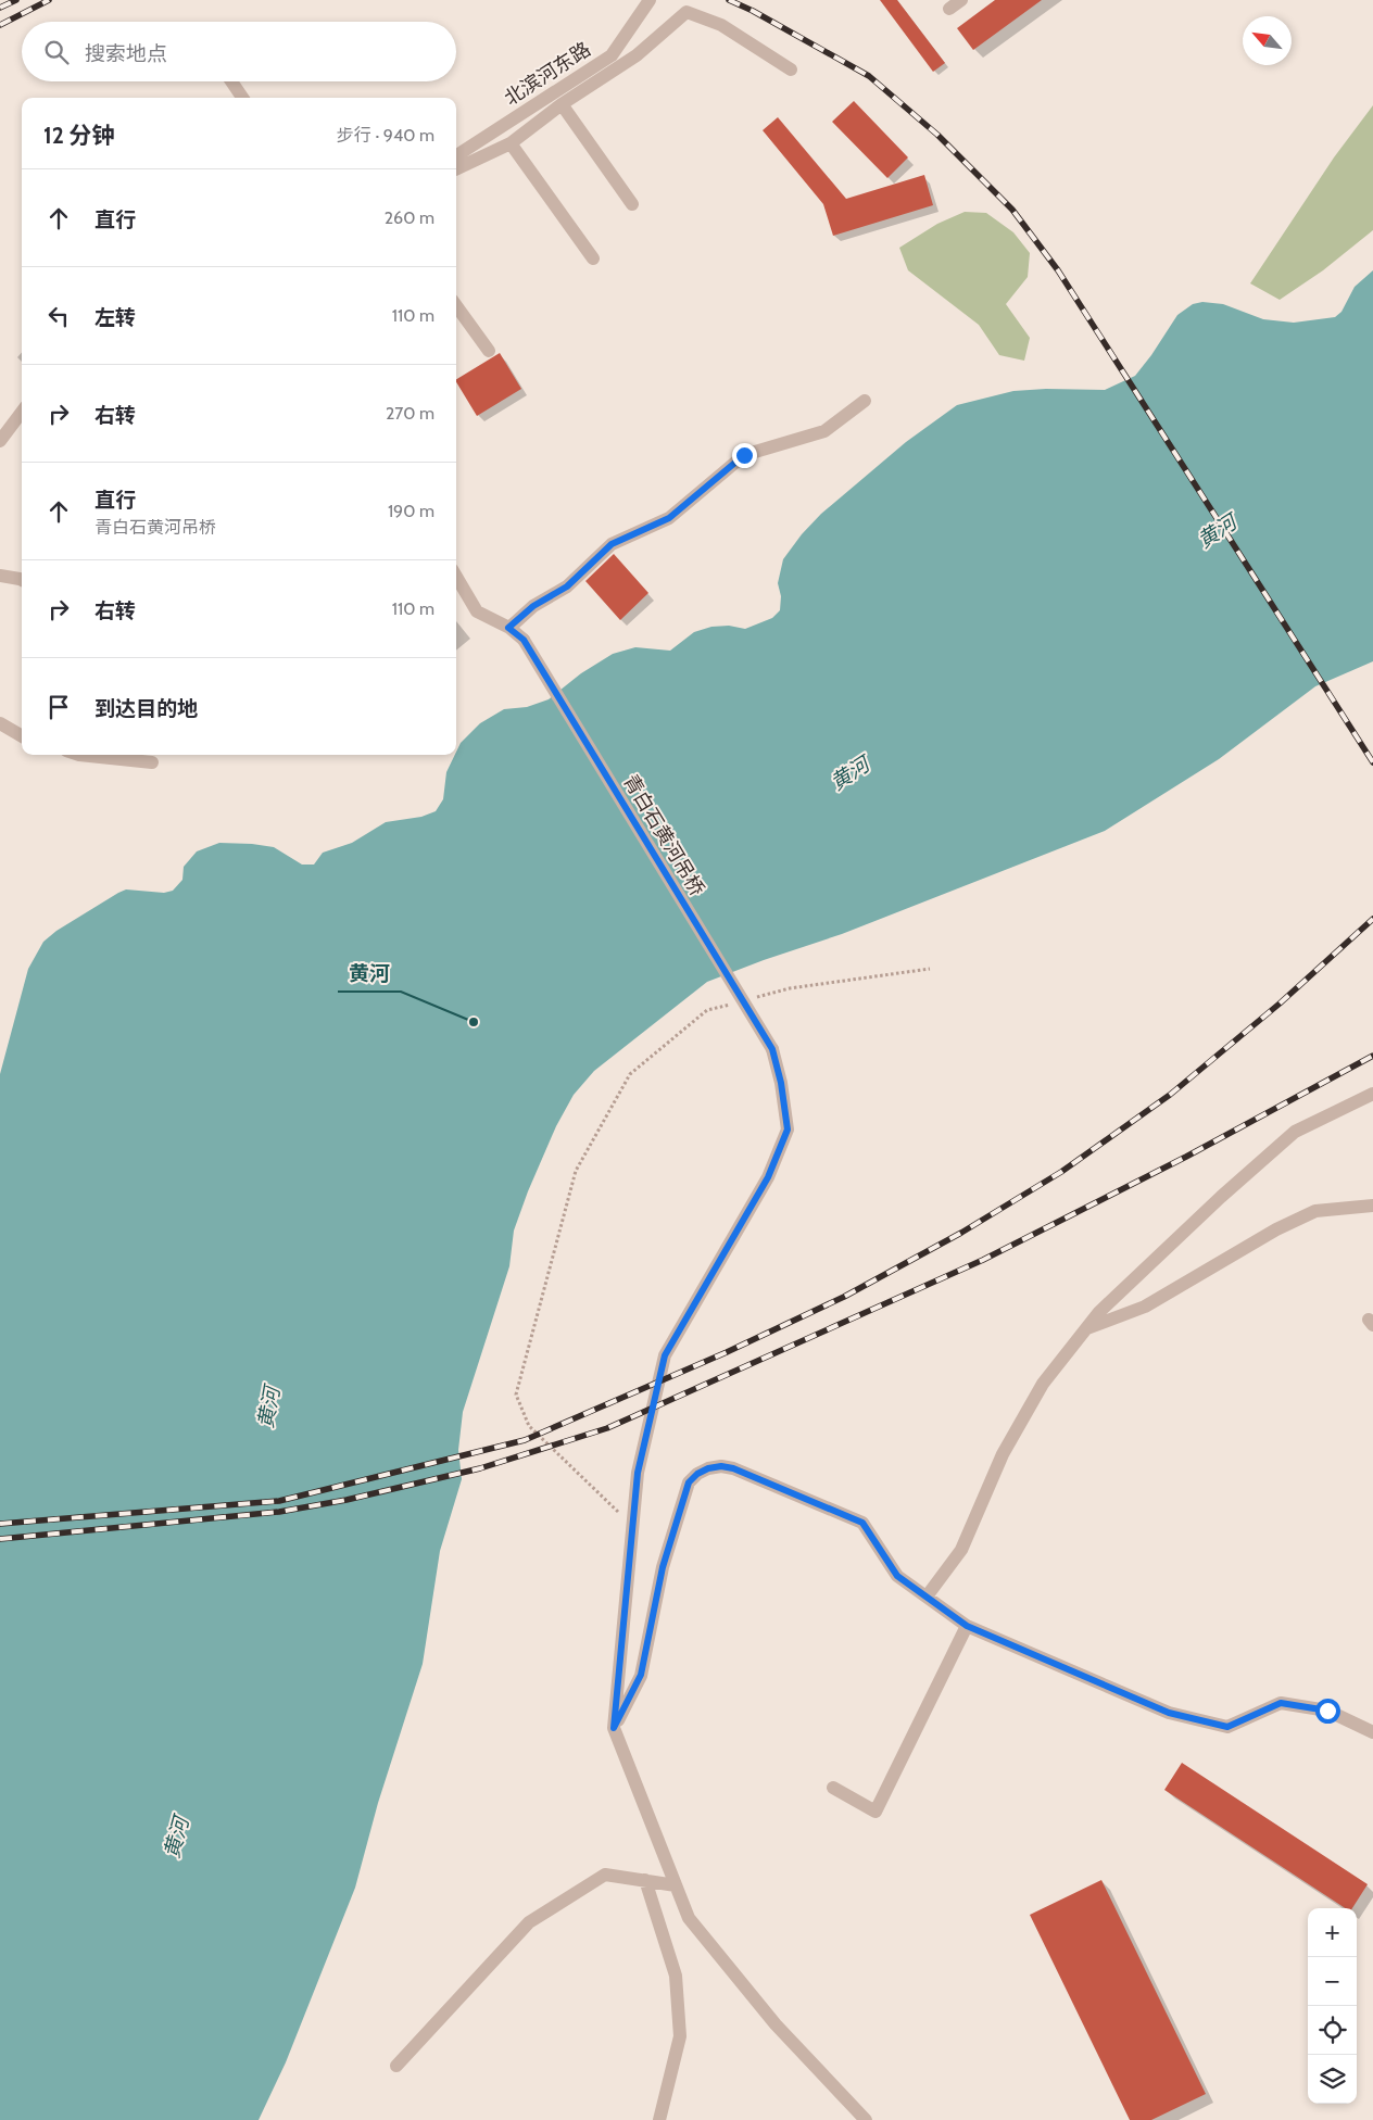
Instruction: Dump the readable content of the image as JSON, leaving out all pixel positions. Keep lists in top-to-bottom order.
{
  "streets": {
    "street": ["北滨河东路", "青白石黄河吊桥"]
  },
  "water": ["黄河"],
  "places": ["黄河"],
  "north": "top left",
  "page": {
    "search": "搜索地点",
    "heading": ["12 分钟", "步行 · 940 m"],
    "list": [
      ["直行", "260 m"],
      ["左转", "110 m"],
      ["右转", "270 m"],
      ["直行", "青白石黄河吊桥", "190 m"],
      ["右转", "110 m"],
      "到达目的地"
    ],
    "map_buttons": ["+", "−"]
  }
}
